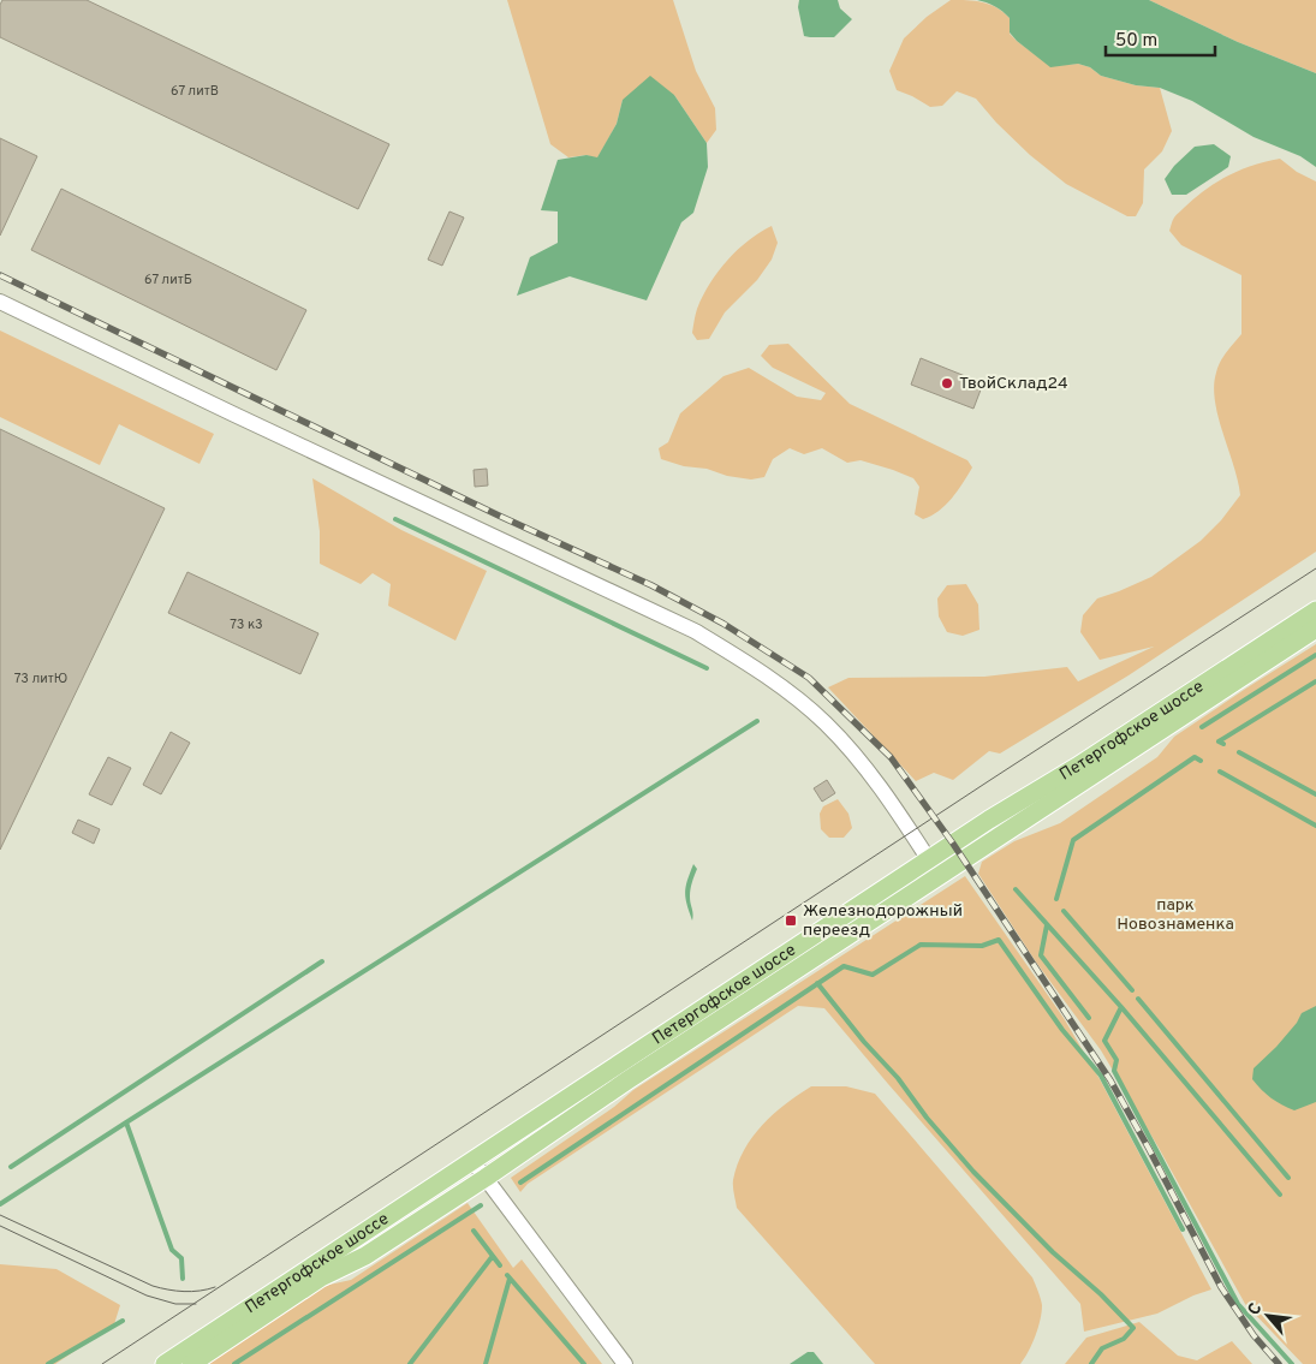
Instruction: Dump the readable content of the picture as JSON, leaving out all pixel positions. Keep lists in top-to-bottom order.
{
  "streets": {
    "main road": ["Петергофское шоссе"]
  },
  "parks": ["парк Новознаменка"],
  "places": {
    "other": ["ТвойСклад24"],
    "transit": ["Железнодорожный переезд"]
  },
  "house_numbers": [
    "67 литВ",
    "67 литБ",
    "73 к3",
    "73 литЮ"
  ],
  "scale_bar": "50 m",
  "north": "top left"
}
